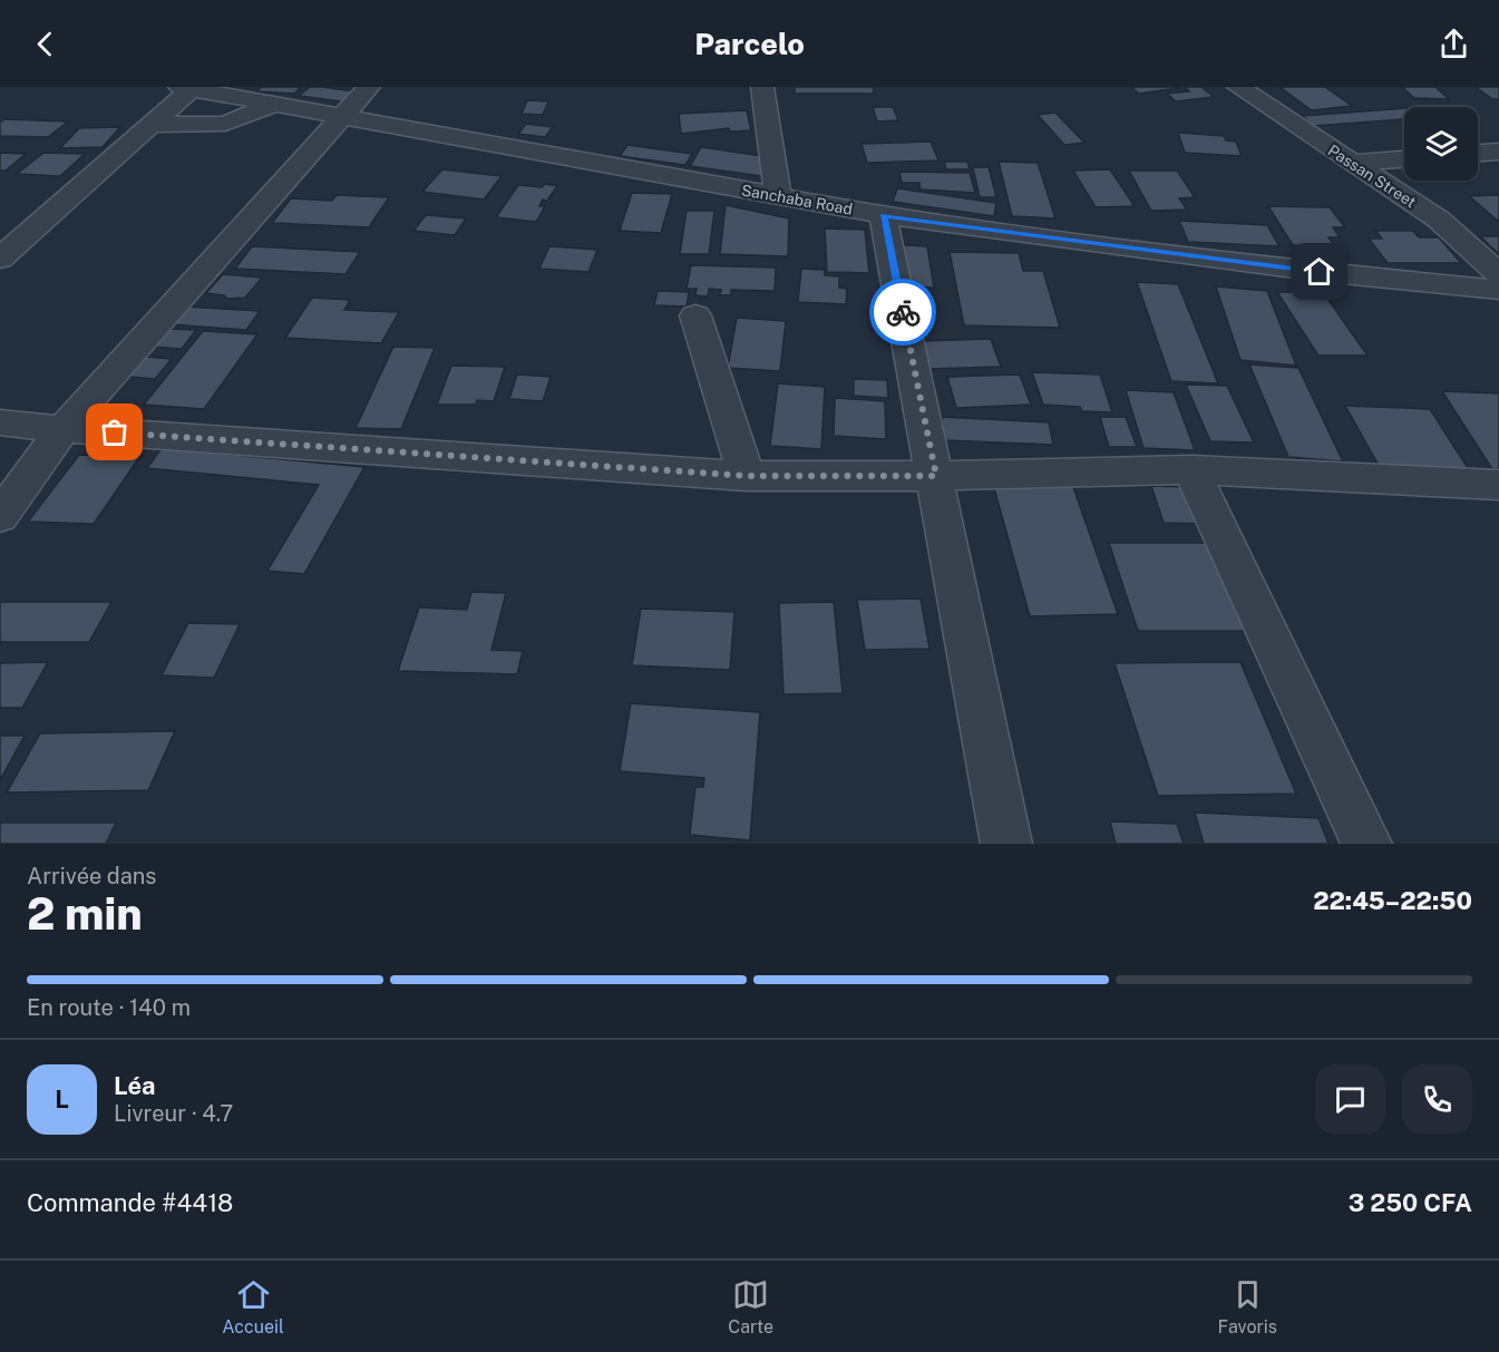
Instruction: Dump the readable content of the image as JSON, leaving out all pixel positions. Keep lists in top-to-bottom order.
{
  "streets": {
    "street": ["Passan Street", "Sanchaba Road"]
  },
  "page": {
    "header": "Parcelo",
    "heading": ["2 min", "Arrivée dans", "22:45–22:50"],
    "panel": [
      "Léa",
      "Livreur · 4.7",
      "Commande #4418",
      "3 250 CFA"
    ],
    "bar": "En route · 140 m",
    "round": "L",
    "tabs": ["Accueil", "Carte", "Favoris"]
  }
}
